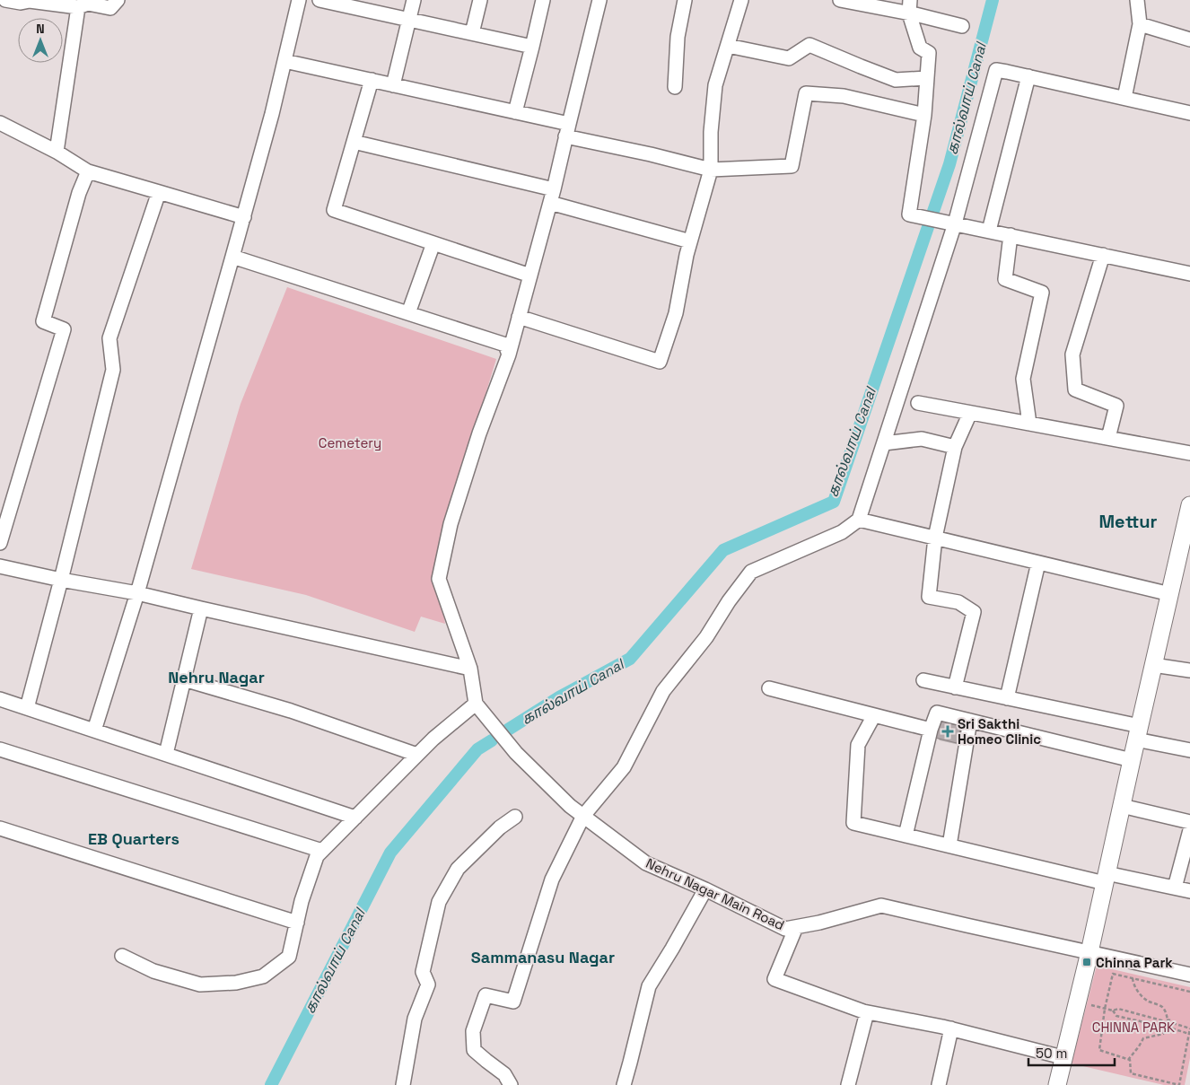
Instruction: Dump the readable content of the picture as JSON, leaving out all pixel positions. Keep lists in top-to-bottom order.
{
  "streets": {
    "street": ["Nehru Nagar Main Road"]
  },
  "districts": [
    "Mettur",
    "Nehru Nagar",
    "EB Quarters",
    "Sammanasu Nagar"
  ],
  "water": ["கால்வாய் Canal"],
  "parks": ["Cemetery", "CHINNA PARK"],
  "places": {
    "health": ["Sri Sakthi Homeo Clinic"],
    "transit": ["Chinna Park"]
  },
  "scale_bar": "50 m",
  "north": "top"
}
